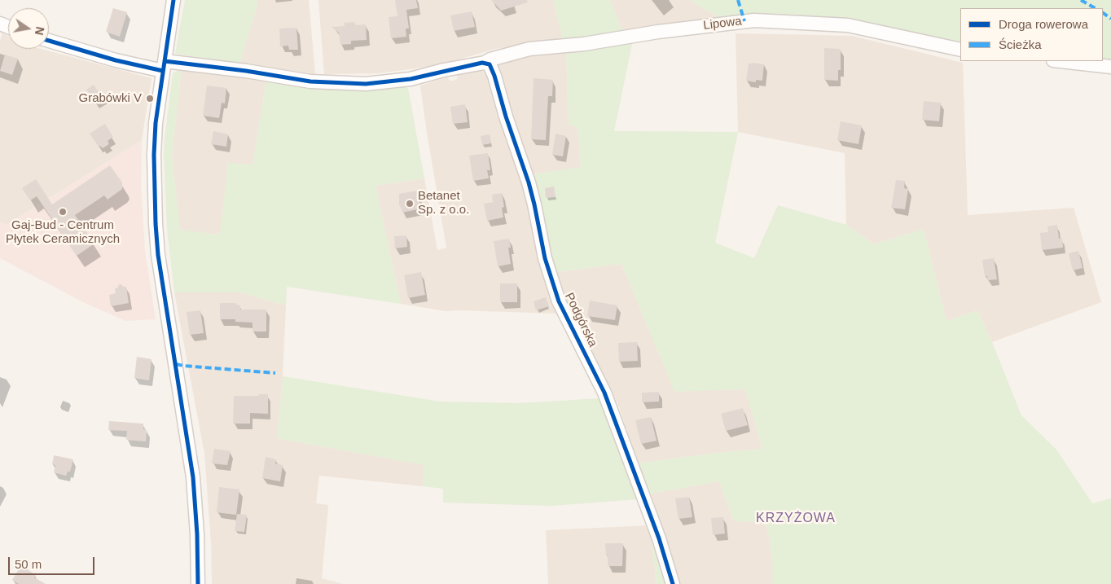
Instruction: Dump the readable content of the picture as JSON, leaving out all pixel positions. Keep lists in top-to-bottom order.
{
  "streets": {
    "street": ["Lipowa", "Podgórska"]
  },
  "crossings": [
    ["Lipowa", "Podgórska"]
  ],
  "districts": ["KRZYŻOWA"],
  "places": ["Grabówki V", "Betanet Sp. z o.o.", "Gaj-Bud - Centrum Płytek Ceramicznych"],
  "legend": ["Droga rowerowa", "Ścieżka"],
  "scale_bar": "50 m",
  "north": "right"
}
